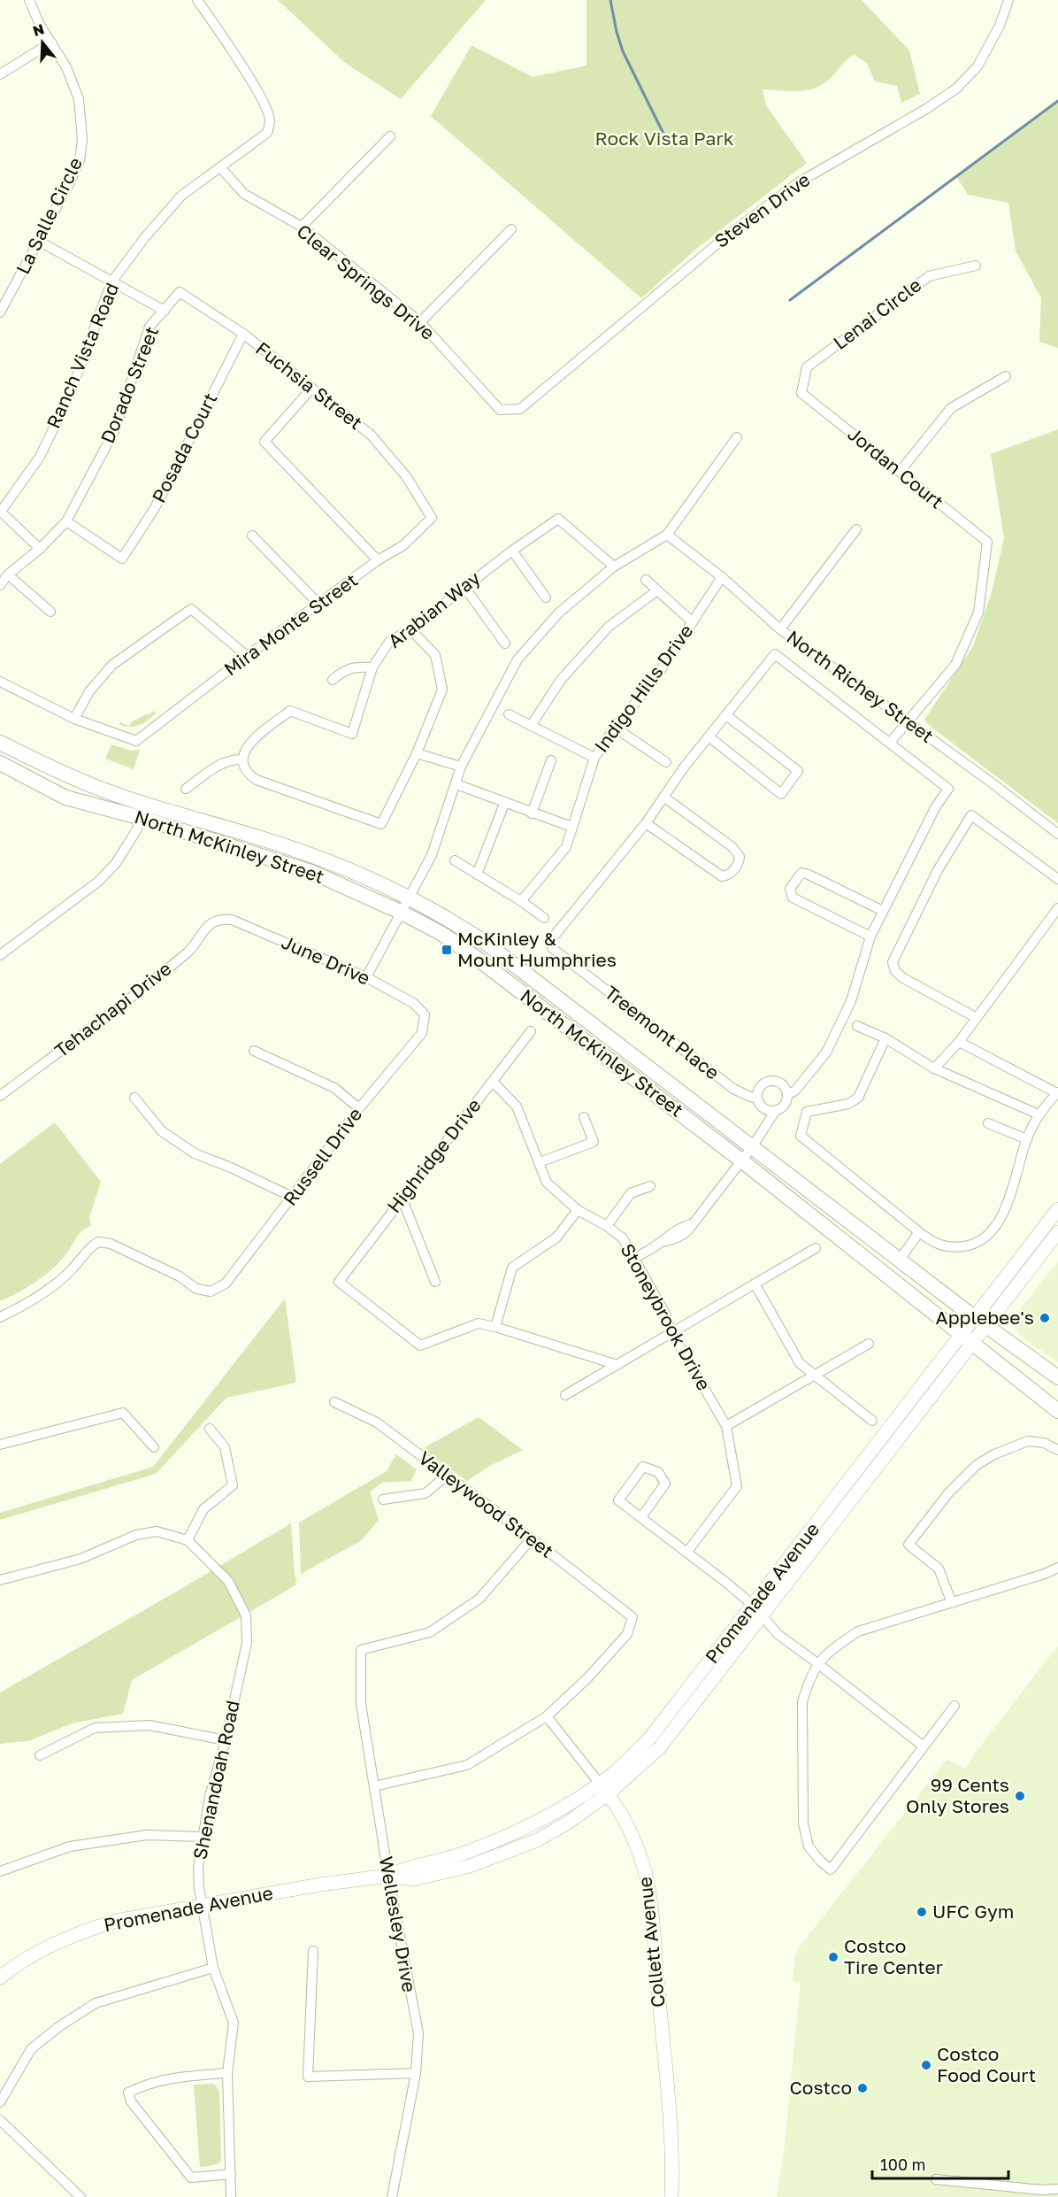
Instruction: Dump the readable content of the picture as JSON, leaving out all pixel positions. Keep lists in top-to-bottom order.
{
  "streets": {
    "main road": ["North McKinley Street", "Promenade Avenue", "Collett Avenue"],
    "street": [
      "Steven Drive",
      "La Salle Circle",
      "Clear Springs Drive",
      "Lenai Circle",
      "Ranch Vista Road",
      "Dorado Street",
      "Fuchsia Street",
      "Posada Court",
      "Jordan Court",
      "Arabian Way",
      "Mira Monte Street",
      "North Richey Street",
      "Indigo Hills Drive",
      "June Drive",
      "Tehachapi Drive",
      "Treemont Place",
      "Highridge Drive",
      "Russell Drive",
      "Stoneybrook Drive",
      "Valleywood Street",
      "Shenandoah Road",
      "Wellesley Drive"
    ]
  },
  "crossings": [
    ["Steven Drive", "Clear Springs Drive"],
    ["Clear Springs Drive", "Ranch Vista Road"],
    ["Lenai Circle", "Jordan Court"],
    ["Dorado Street", "Fuchsia Street"],
    ["Dorado Street", "Posada Court"],
    ["Fuchsia Street", "Posada Court"],
    ["Fuchsia Street", "Mira Monte Street"],
    ["Jordan Court", "North Richey Street"],
    ["North Richey Street", "Indigo Hills Drive"],
    ["North McKinley Street", "Promenade Avenue"],
    ["June Drive", "Tehachapi Drive"],
    ["June Drive", "Russell Drive"],
    ["Highridge Drive", "Stoneybrook Drive"],
    ["Valleywood Street", "Wellesley Drive"],
    ["Valleywood Street", "Collett Avenue"],
    ["Promenade Avenue", "Shenandoah Road"],
    ["Promenade Avenue", "Wellesley Drive"],
    ["Promenade Avenue", "Collett Avenue"]
  ],
  "parks": ["Rock Vista Park"],
  "places": {
    "transit": ["McKinley & Mount Humphries"],
    "other": [
      "Applebee's",
      "99 Cents Only Stores",
      "UFC Gym",
      "Costco Tire Center",
      "Costco Food Court",
      "Costco"
    ]
  },
  "scale_bar": "100 m",
  "north": "top"
}
